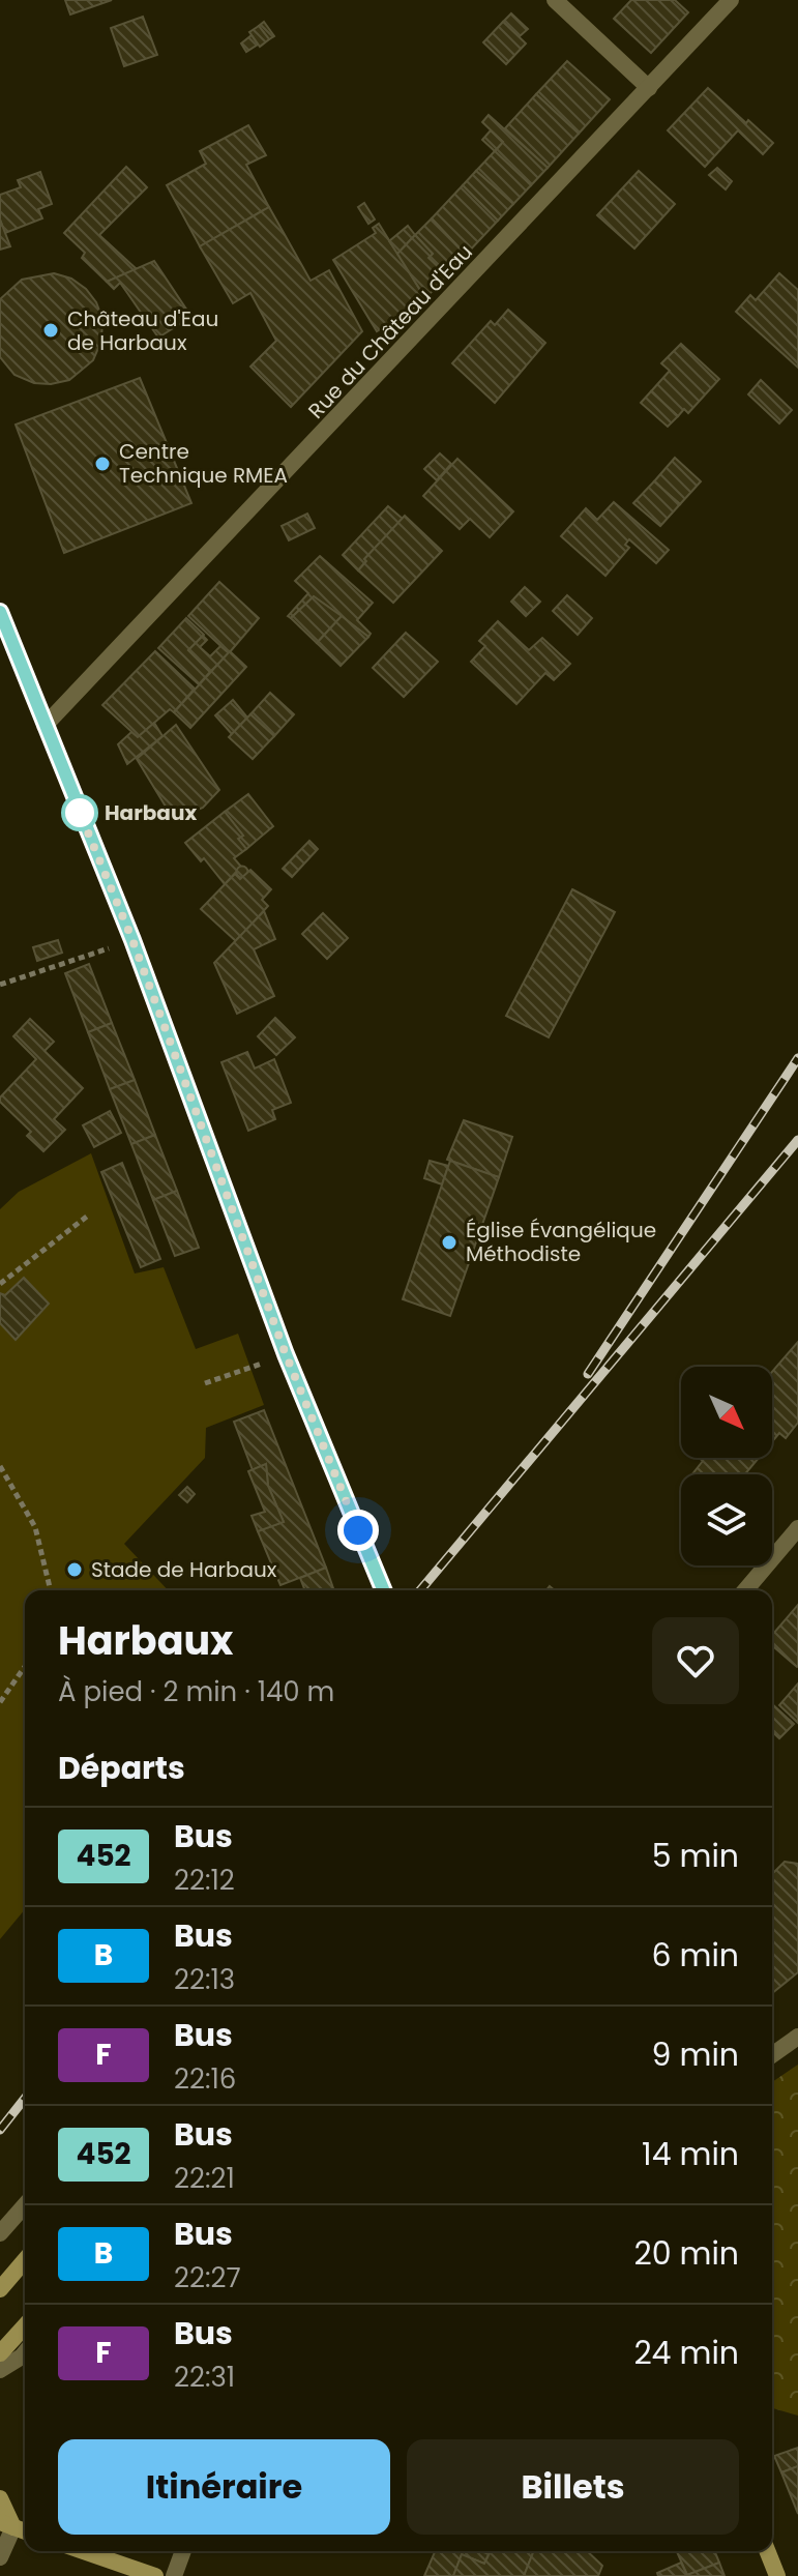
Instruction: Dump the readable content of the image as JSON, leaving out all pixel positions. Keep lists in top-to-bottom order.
{
  "streets": {
    "street": ["Rue du Château d'Eau"]
  },
  "places": [
    "Château d'Eau de Harbaux",
    "Centre Technique RMEA",
    "Harbaux",
    "Église Évangélique Méthodiste",
    "Stade de Harbaux"
  ],
  "lines": ["bus line 452"],
  "north": "bottom right",
  "page": {
    "heading": [
      ["Harbaux", "À pied · 2 min · 140 m"],
      "Départs"
    ],
    "list": [
      {
        "mark": "452",
        "name": "Bus",
        "note": "22:12",
        "value": "5 min"
      },
      {
        "mark": "B",
        "name": "Bus",
        "note": "22:13",
        "value": "6 min"
      },
      {
        "mark": "F",
        "name": "Bus",
        "note": "22:16",
        "value": "9 min"
      },
      {
        "mark": "452",
        "name": "Bus",
        "note": "22:21",
        "value": "14 min"
      },
      {
        "mark": "B",
        "name": "Bus",
        "note": "22:27",
        "value": "20 min"
      },
      {
        "mark": "F",
        "name": "Bus",
        "note": "22:31",
        "value": "24 min"
      }
    ],
    "buttons": ["Itinéraire", "Billets"]
  }
}
